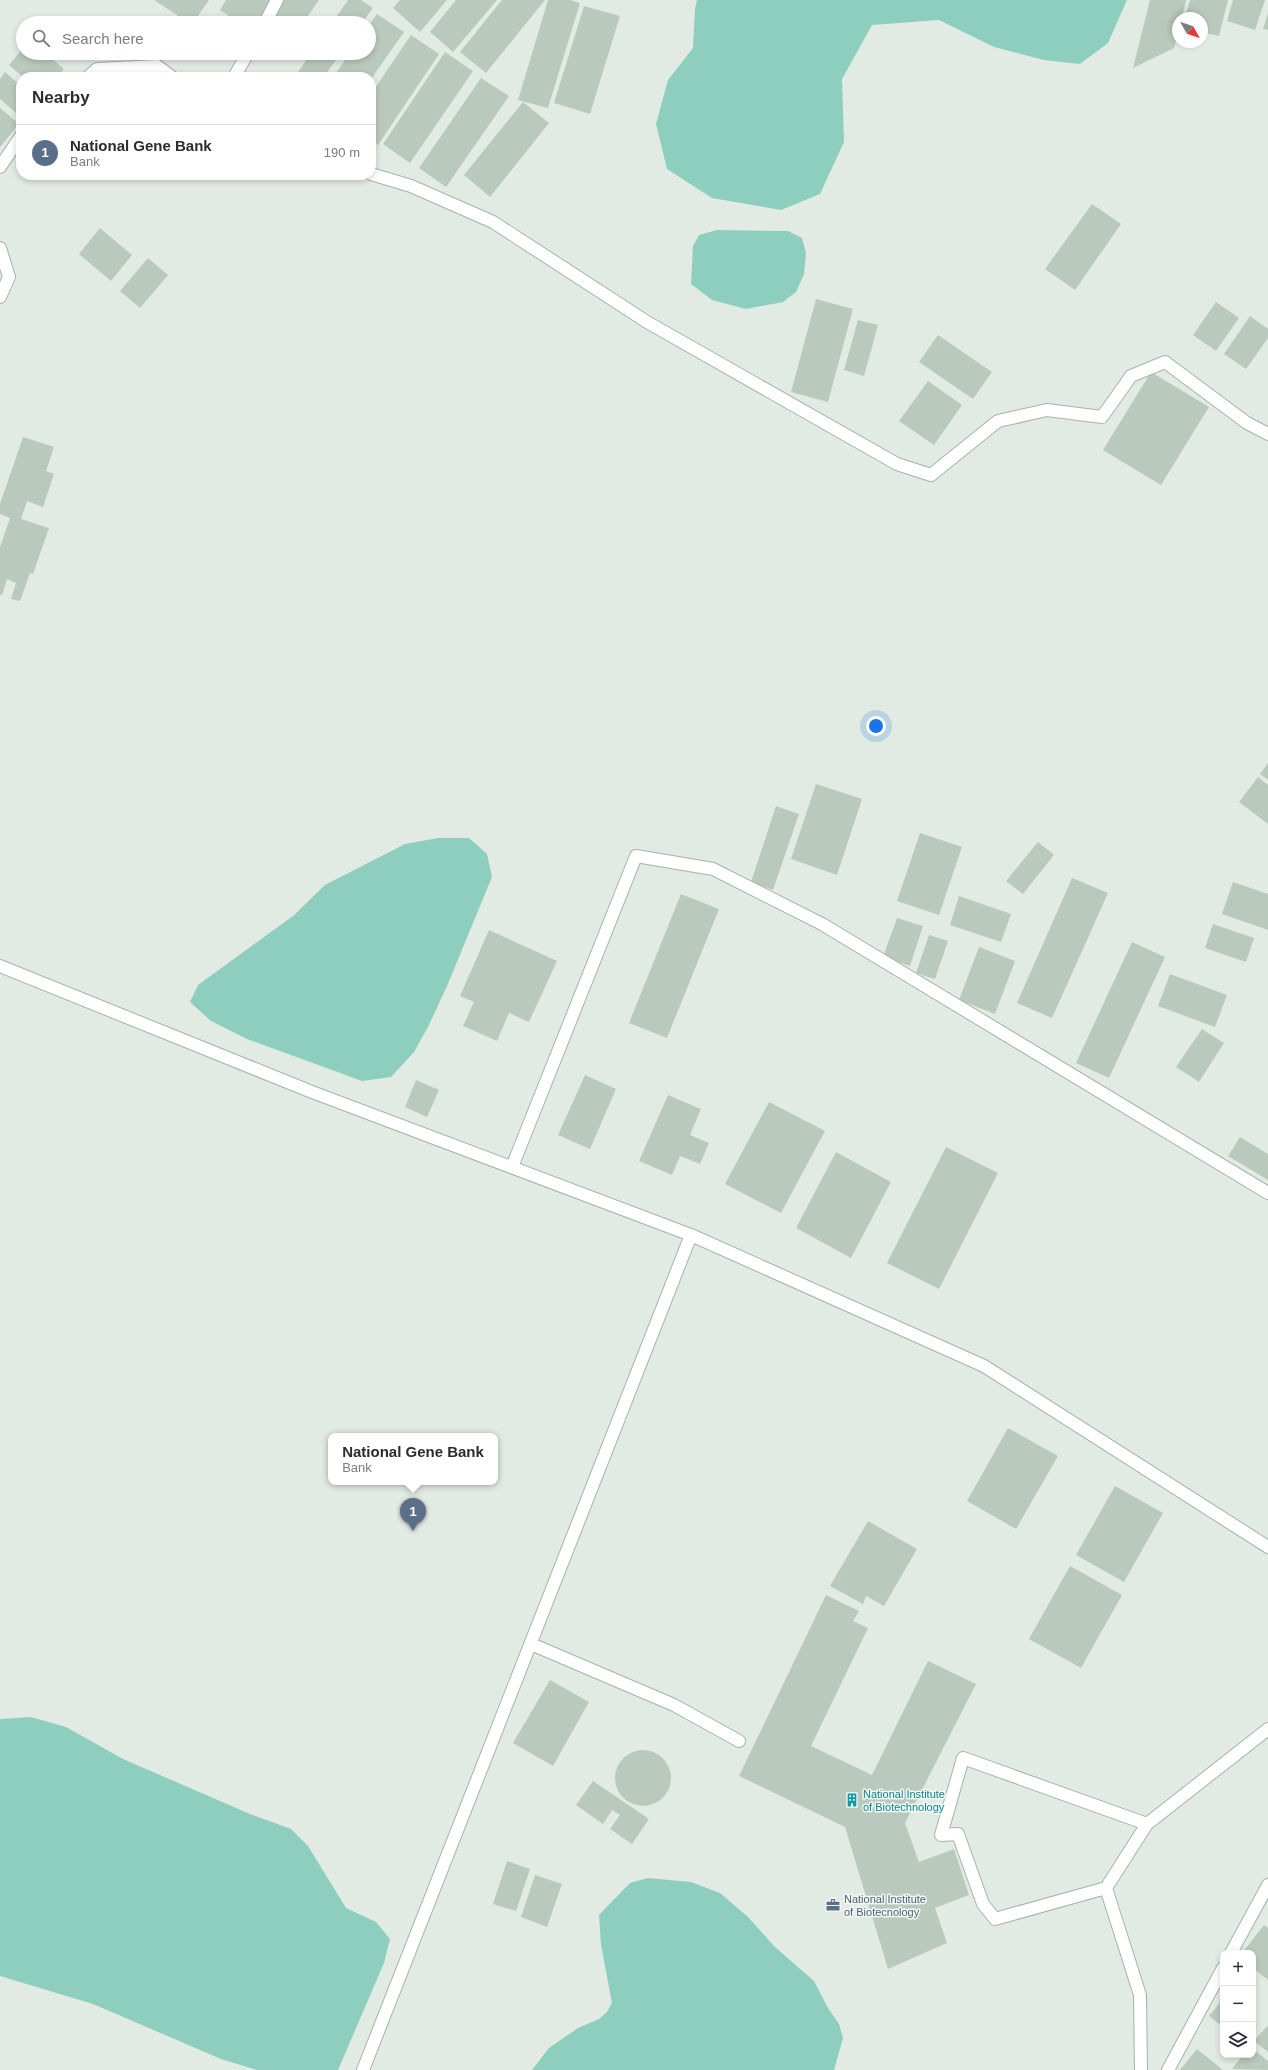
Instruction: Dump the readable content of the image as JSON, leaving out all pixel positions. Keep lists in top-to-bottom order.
{
  "places": {
    "building": ["National Institute of Biotechnology"],
    "office": ["National Institute of Biotecnology"]
  },
  "north": "bottom right",
  "page": {
    "search": "Search here",
    "heading": "Nearby",
    "list": [
      {
        "mark": "1",
        "name": "National Gene Bank",
        "note": "Bank",
        "value": "190 m"
      }
    ],
    "popup": ["National Gene Bank", "Bank"],
    "pins": "1",
    "map_buttons": ["+", "−"]
  }
}
